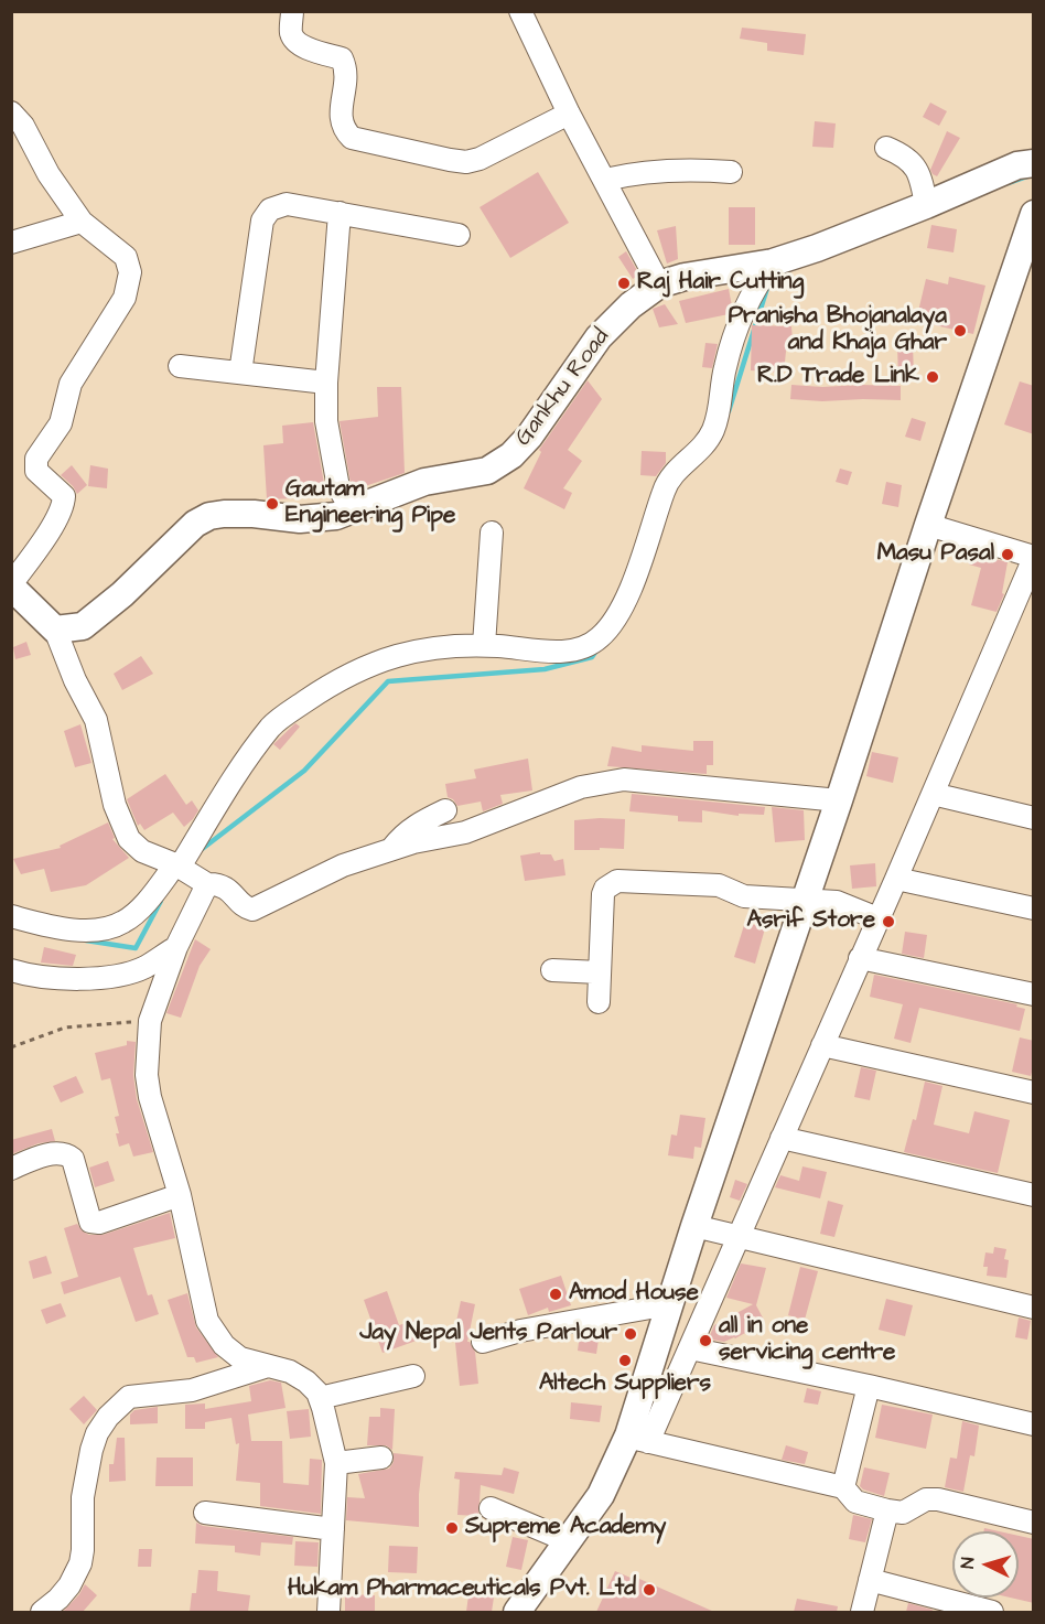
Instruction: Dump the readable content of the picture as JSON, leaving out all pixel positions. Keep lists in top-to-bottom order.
{
  "streets": {
    "main road": ["Gankhu Road"]
  },
  "places": [
    "Raj Hair Cutting",
    "Pranisha Bhojanalaya and Khaja Ghar",
    "R.D Trade Link",
    "Gautam Engineering Pipe",
    "Masu Pasal",
    "Asrif Store",
    "Amod House",
    "Jay Nepal Jents Parlour",
    "all in one servicing centre",
    "Altech Suppliers",
    "Supreme Academy",
    "Hukam Pharmaceuticals Pvt. Ltd"
  ],
  "north": "left"
}
